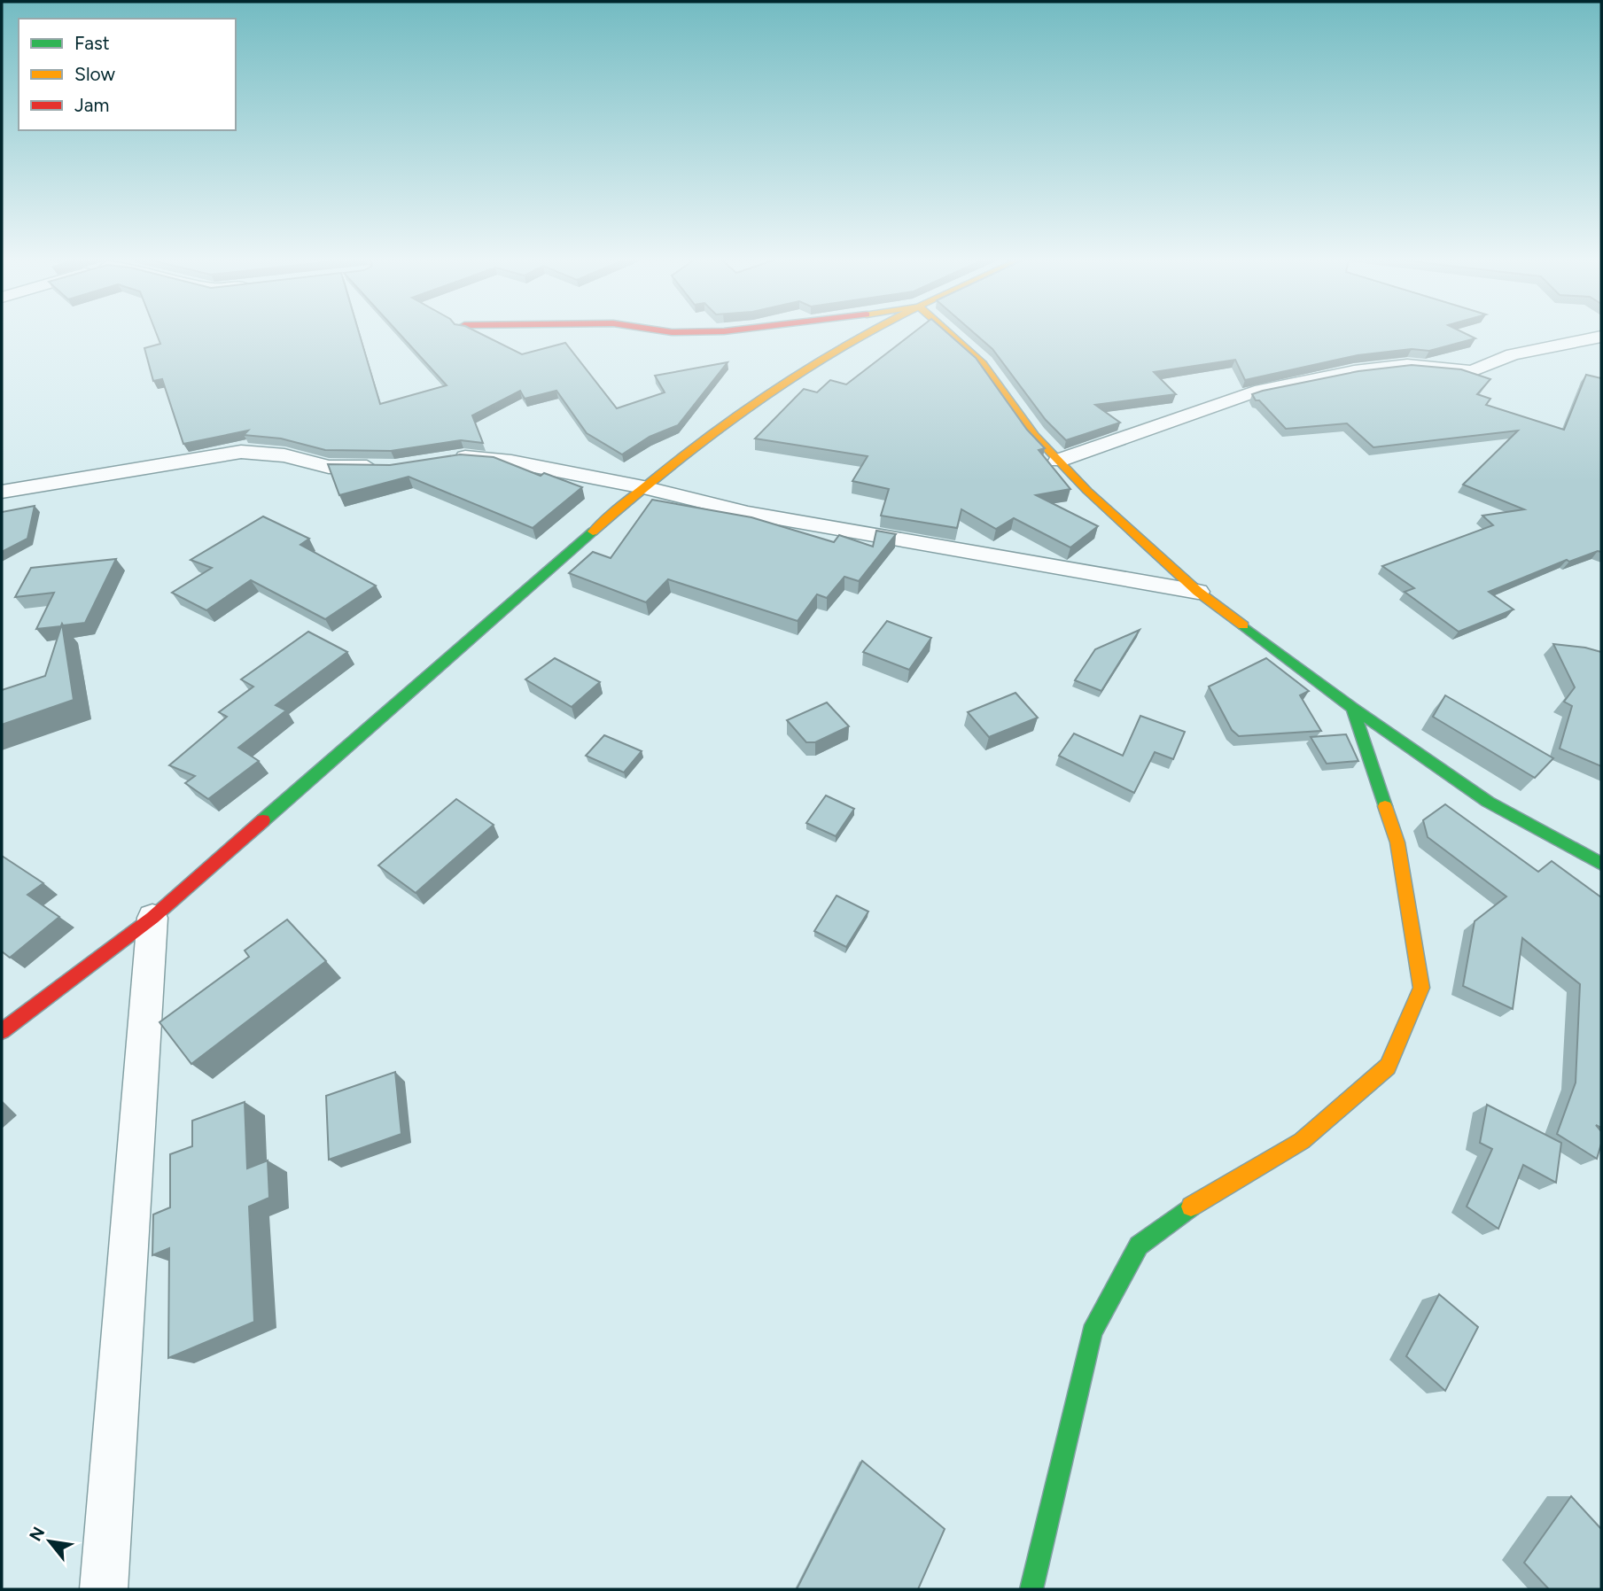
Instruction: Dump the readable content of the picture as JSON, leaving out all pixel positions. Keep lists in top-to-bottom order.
{
  "legend": ["Fast", "Slow", "Jam"],
  "north": "top left"
}
